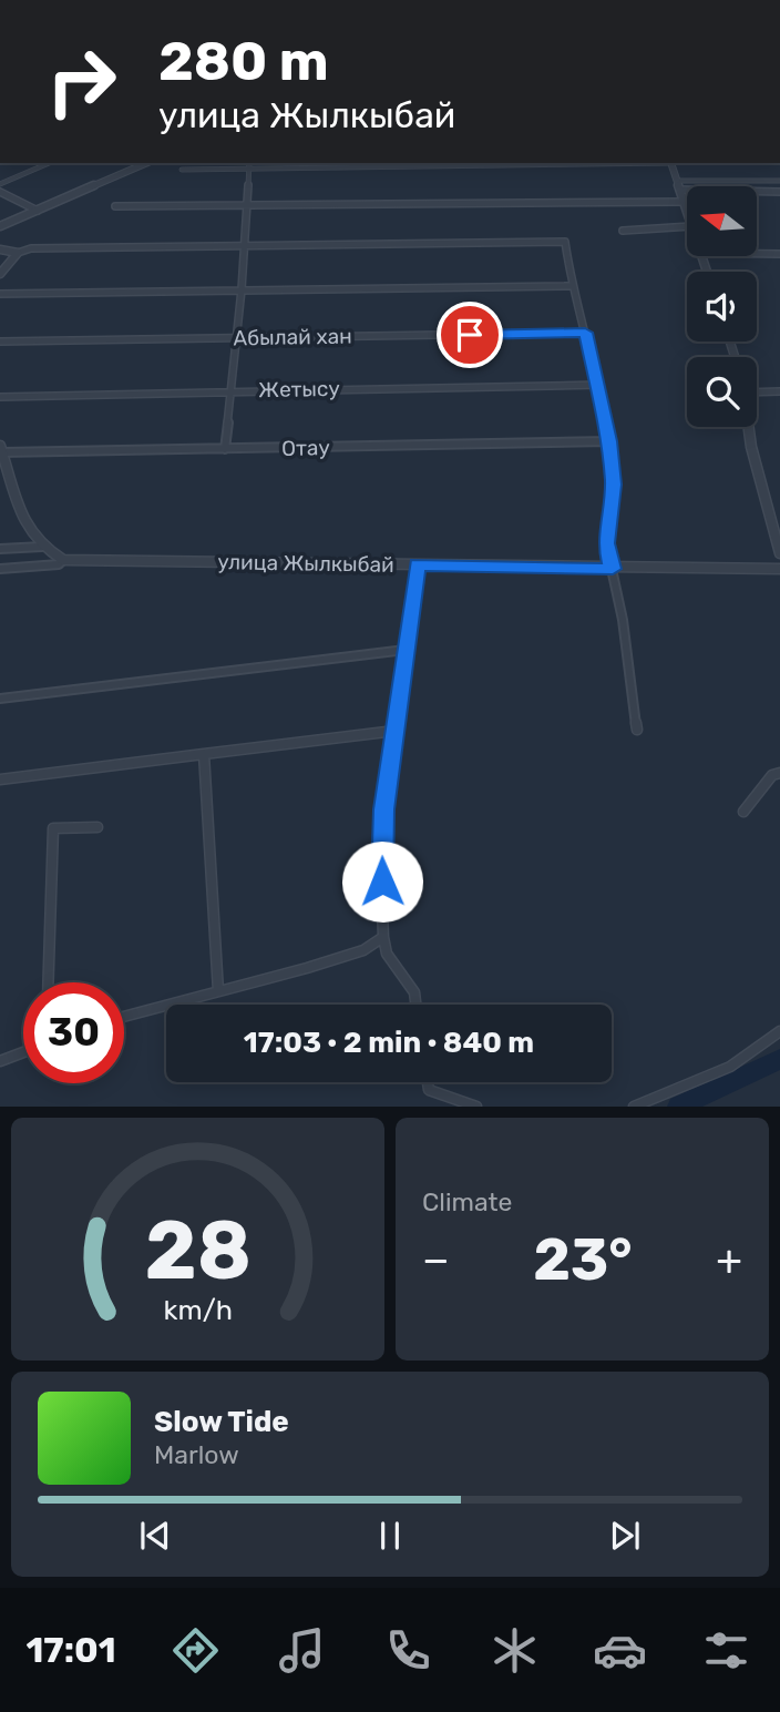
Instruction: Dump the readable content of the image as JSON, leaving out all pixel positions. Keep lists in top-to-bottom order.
{
  "streets": {
    "street": [
      "Абылай хан",
      "Жетысу",
      "Отау",
      "улица Жылкыбай"
    ]
  },
  "north": "left",
  "page": {
    "turn": ["280 m", "улица Жылкыбай"],
    "limit": "30",
    "trip": "17:03 · 2 min · 840 m",
    "tile": "Climate",
    "heat": ["−", "23°", "+"],
    "song": ["Slow Tide", "Marlow"],
    "tabs": "17:01",
    "gauge": ["28", "km/h"]
  }
}
